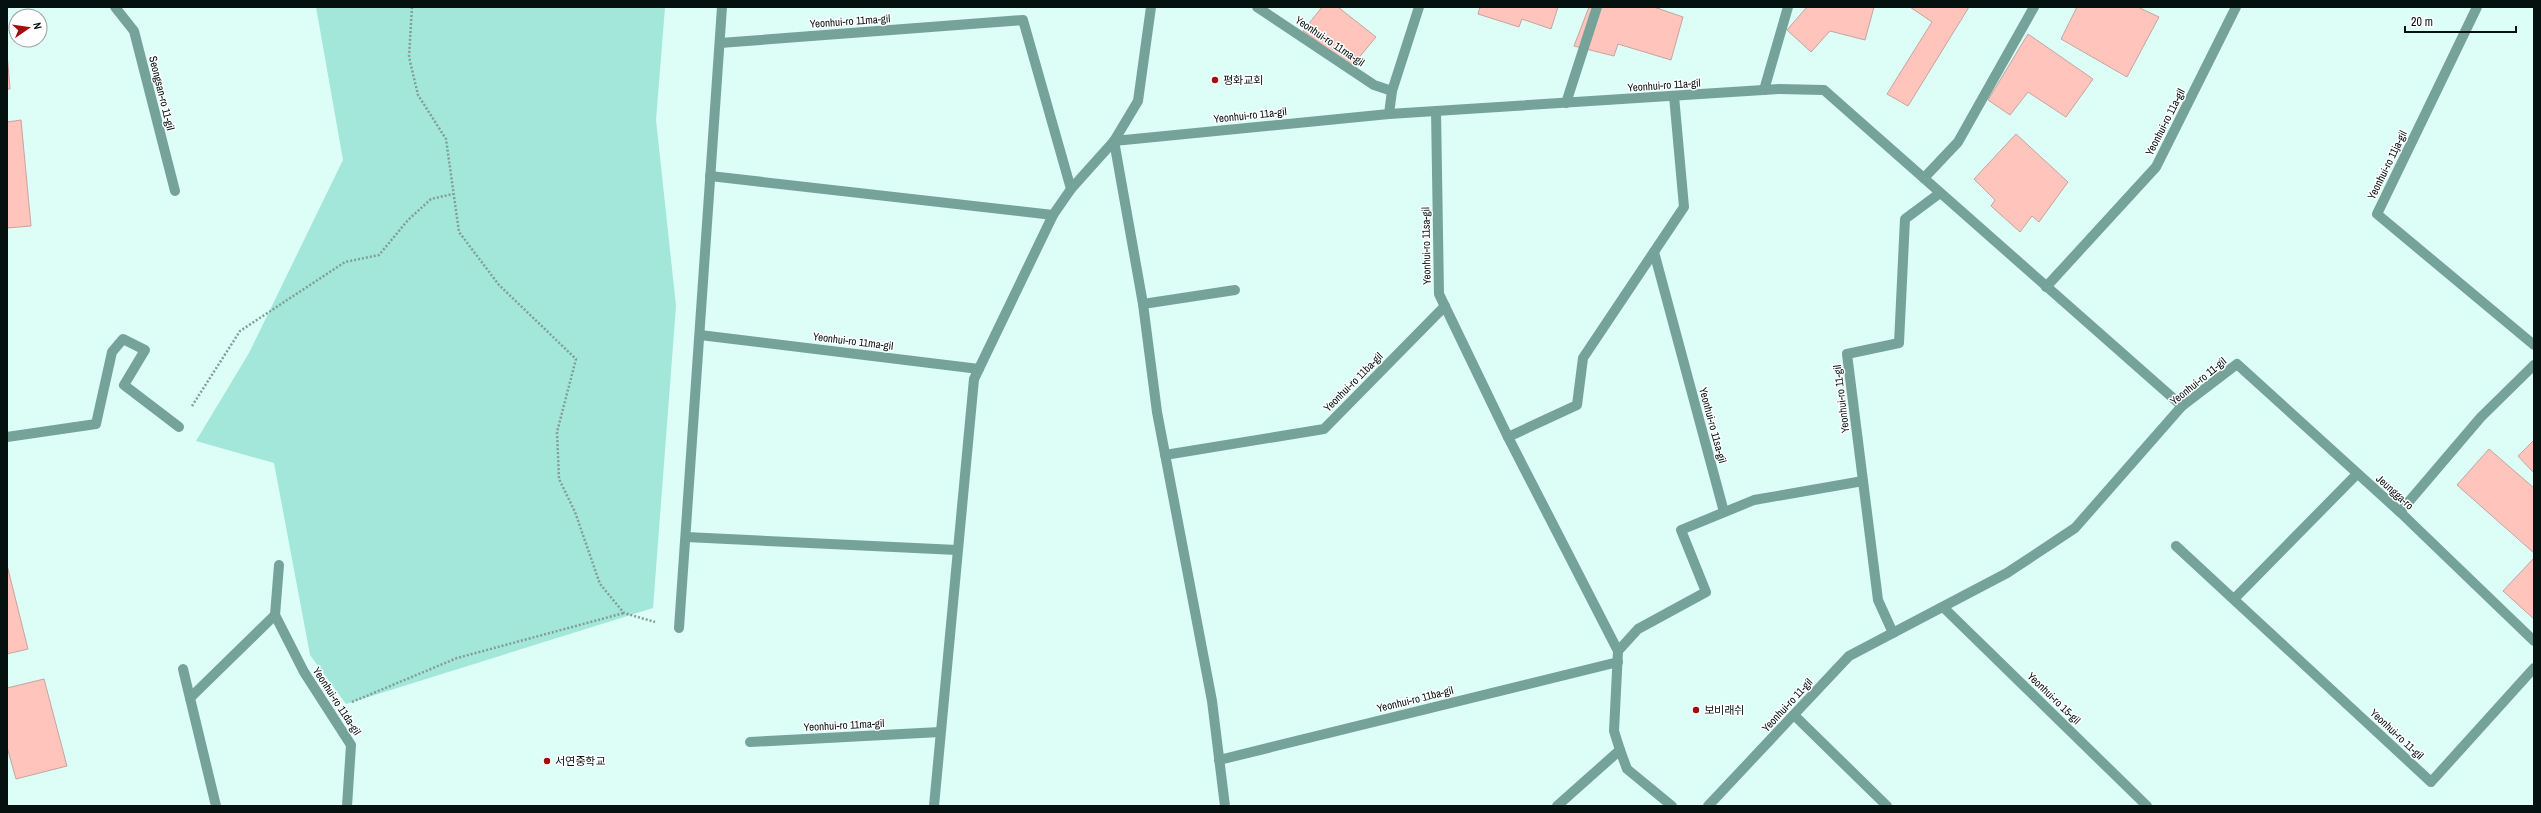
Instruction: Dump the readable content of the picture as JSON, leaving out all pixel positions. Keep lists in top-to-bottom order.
{
  "streets": {
    "street": [
      "Yeonhui-ro 11ma-gil",
      "Yeonhui-ro 11a-gil",
      "Seongsan-ro 11-gil",
      "Yeonhui-ro 11ja-gil",
      "Yeonhui-ro 11sa-gil",
      "Yeonhui-ro 11-gil",
      "Yeonhui-ro 11ba-gil",
      "Jeungga-ro",
      "Yeonhui-ro 15-gil",
      "Yeonhui-ro 11da-gil"
    ]
  },
  "crossings": [
    ["Yeonhui-ro 11a-gil", "Yeonhui-ro 11sa-gil"],
    ["Yeonhui-ro 11a-gil", "Yeonhui-ro 11-gil"],
    ["Yeonhui-ro 11sa-gil", "Yeonhui-ro 11ba-gil"],
    ["Yeonhui-ro 11-gil", "Jeungga-ro"],
    ["Yeonhui-ro 11-gil", "Yeonhui-ro 15-gil"]
  ],
  "places": ["평화교회", "보비래쉬", "서연중학교"],
  "scale_bar": "20 m",
  "north": "right"
}
